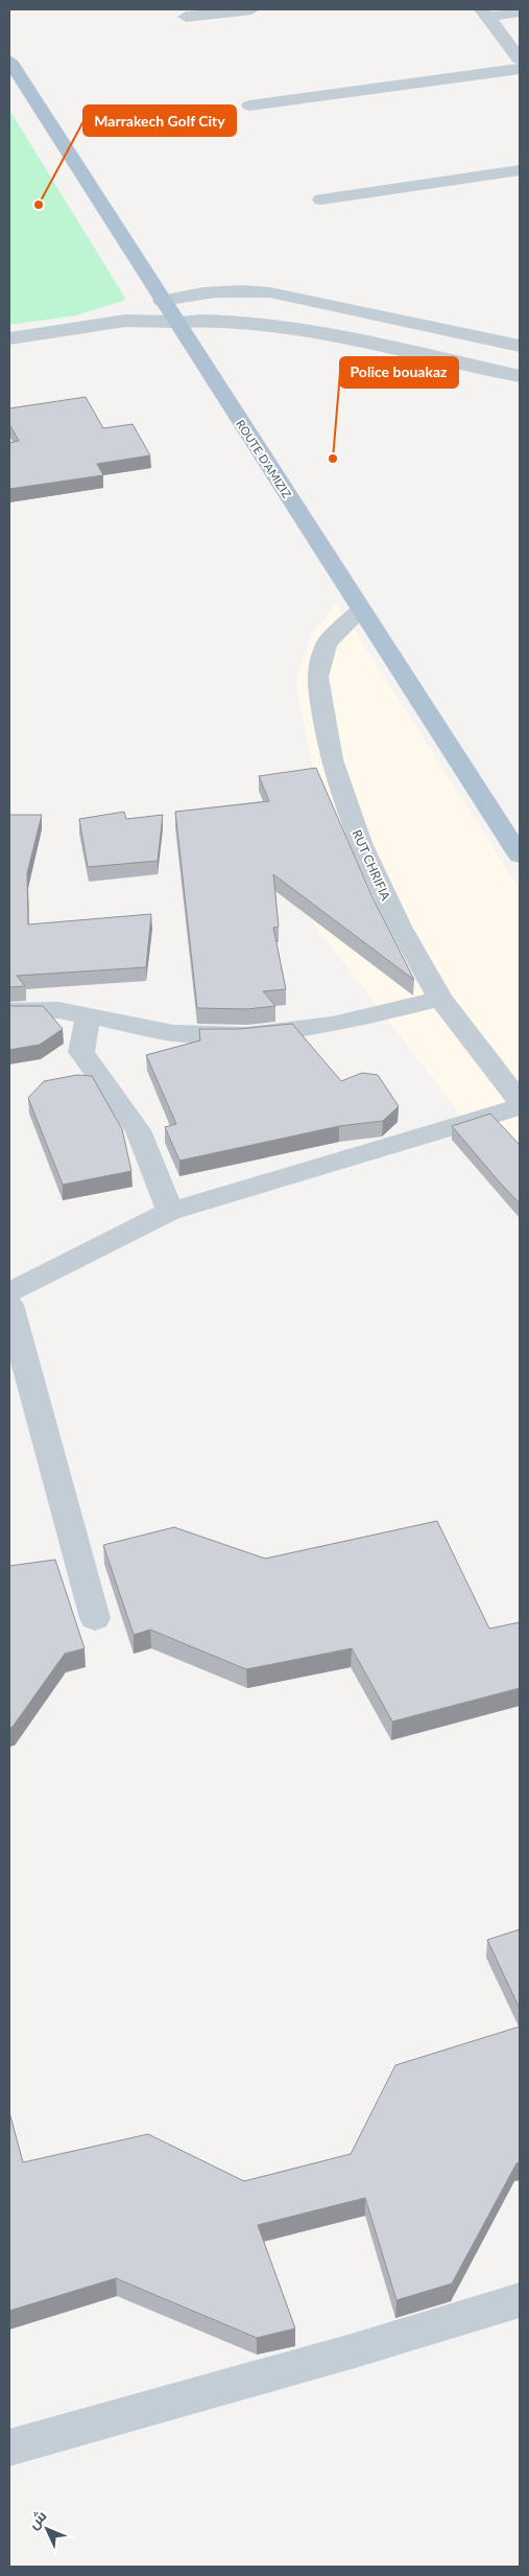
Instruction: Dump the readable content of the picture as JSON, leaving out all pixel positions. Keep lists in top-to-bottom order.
{
  "streets": {
    "main road": ["ROUTE D'AMIZIZ"],
    "street": ["RUT CHRIFIA"]
  },
  "crossings": [
    ["ROUTE D'AMIZIZ", "RUT CHRIFIA"]
  ],
  "places": ["Marrakech Golf City", "Police bouakaz"],
  "north": "top left"
}
